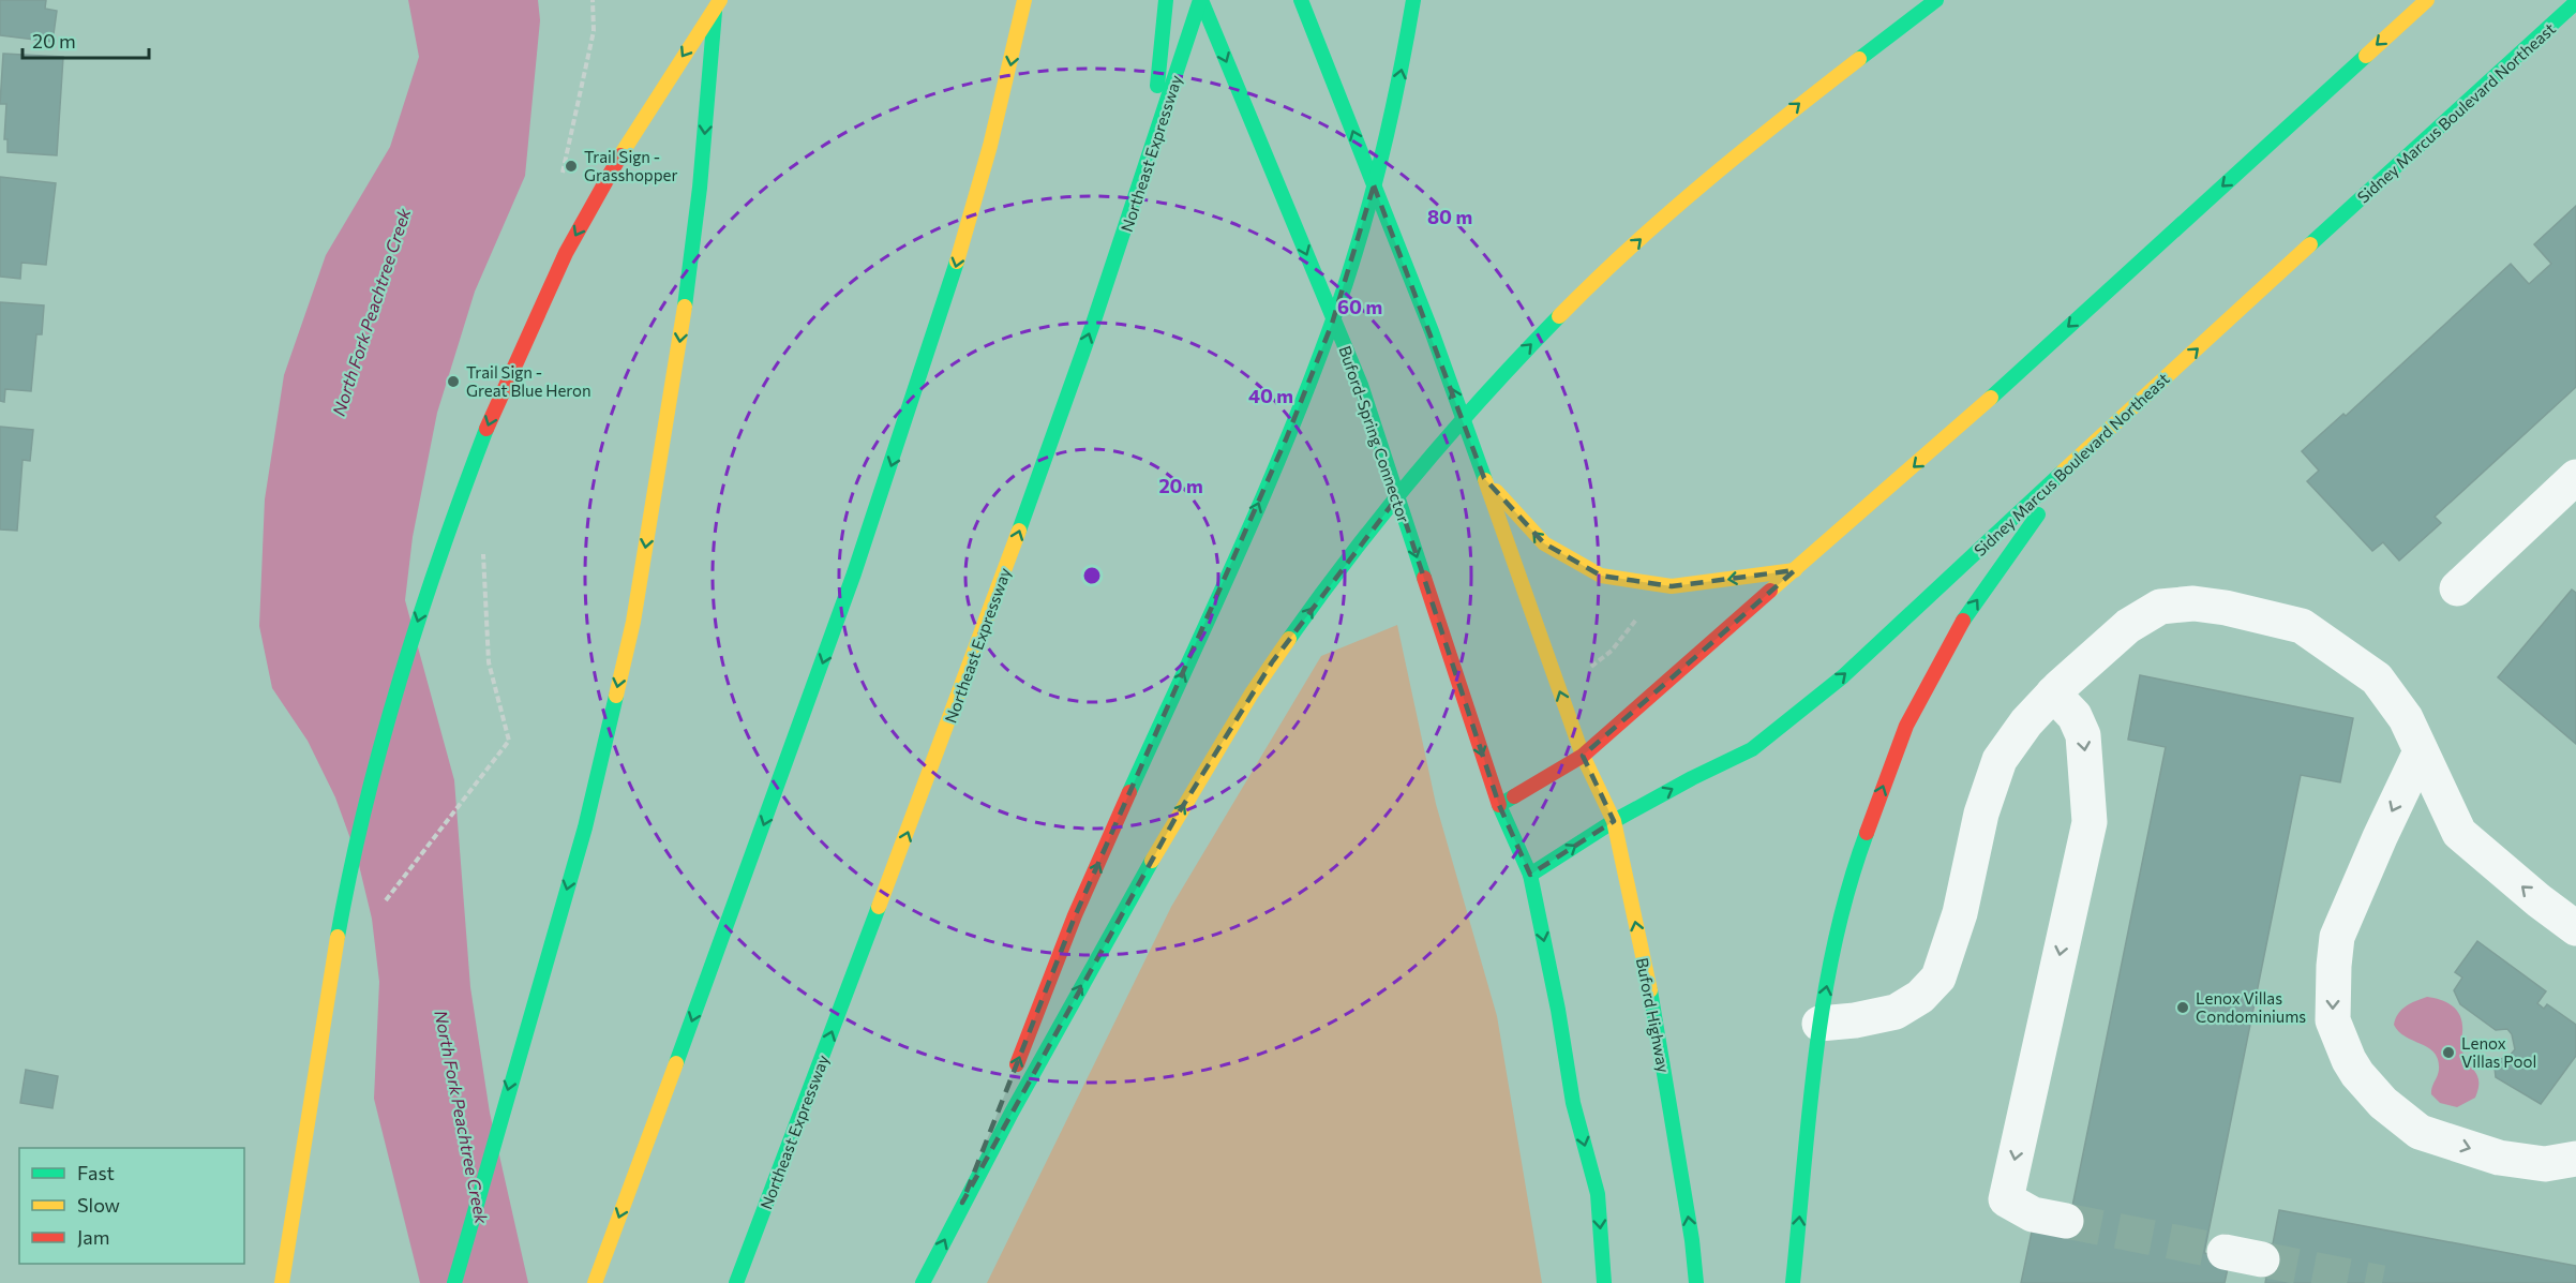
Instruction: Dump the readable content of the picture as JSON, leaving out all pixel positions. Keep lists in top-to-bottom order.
{
  "streets": {
    "main road": [
      "Sidney Marcus Boulevard Northeast",
      "Northeast Expressway",
      "Buford-Spring Connector",
      "Buford Highway"
    ]
  },
  "crossings": [
    ["Sidney Marcus Boulevard Northeast", "Buford Highway"],
    ["Northeast Expressway", "Buford-Spring Connector"]
  ],
  "one_way": ["Northeast Expressway"],
  "water": ["North Fork Peachtree Creek"],
  "places": [
    "Trail Sign - Grasshopper",
    "Trail Sign - Great Blue Heron",
    "Lenox Villas Condominiums",
    "Lenox Villas Pool"
  ],
  "legend": ["Fast", "Slow", "Jam"],
  "scale_bar": "20 m",
  "rings": [
    "80 m",
    "60 m",
    "40 m",
    "20 m"
  ]
}
